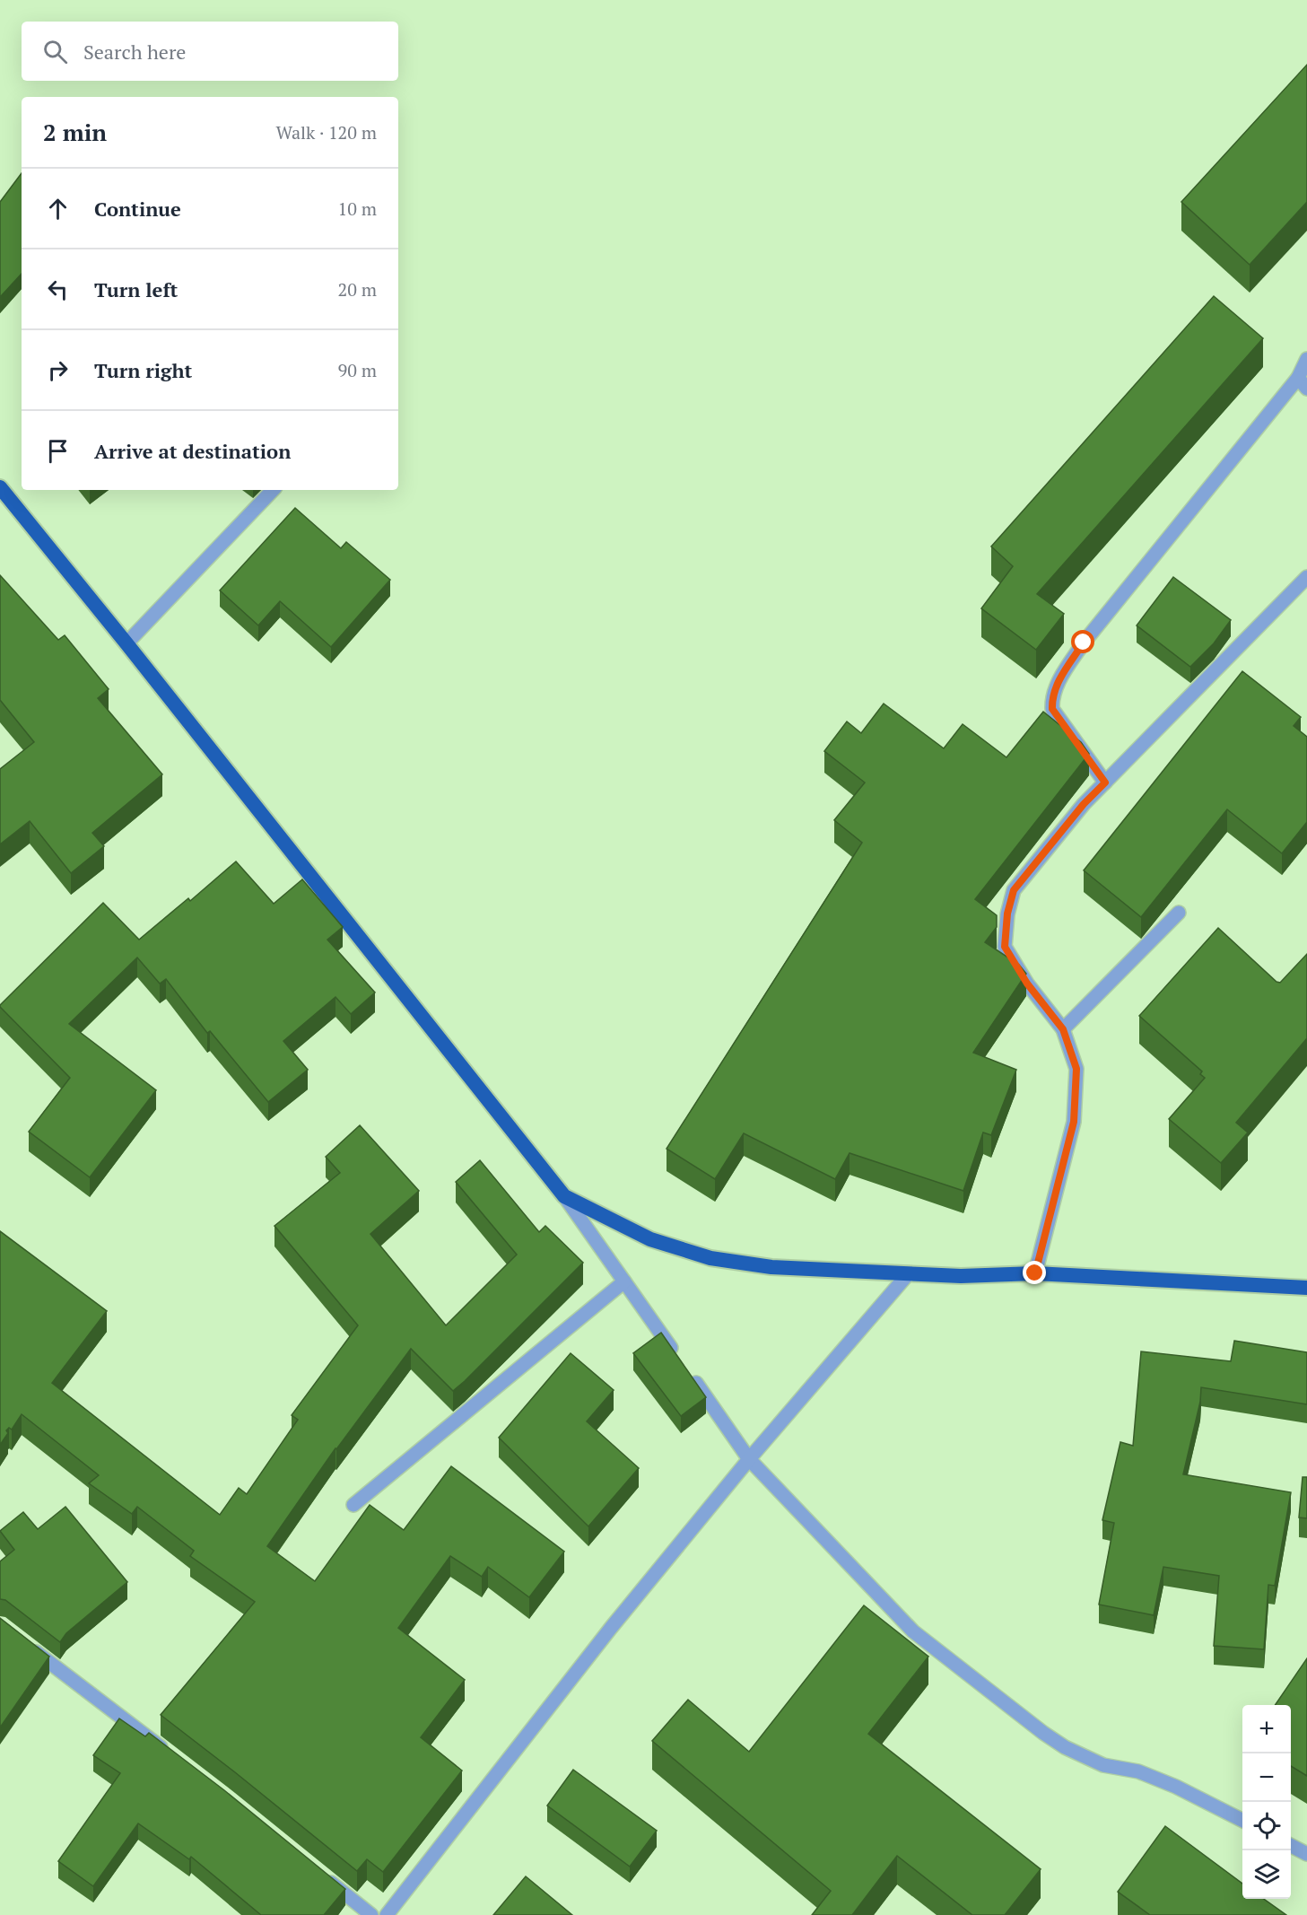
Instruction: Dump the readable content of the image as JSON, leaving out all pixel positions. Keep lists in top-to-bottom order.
{
  "page": {
    "search": "Search here",
    "heading": ["2 min", "Walk · 120 m"],
    "list": [
      ["Continue", "10 m"],
      ["Turn left", "20 m"],
      ["Turn right", "90 m"],
      "Arrive at destination"
    ],
    "map_buttons": ["+", "−"]
  }
}
